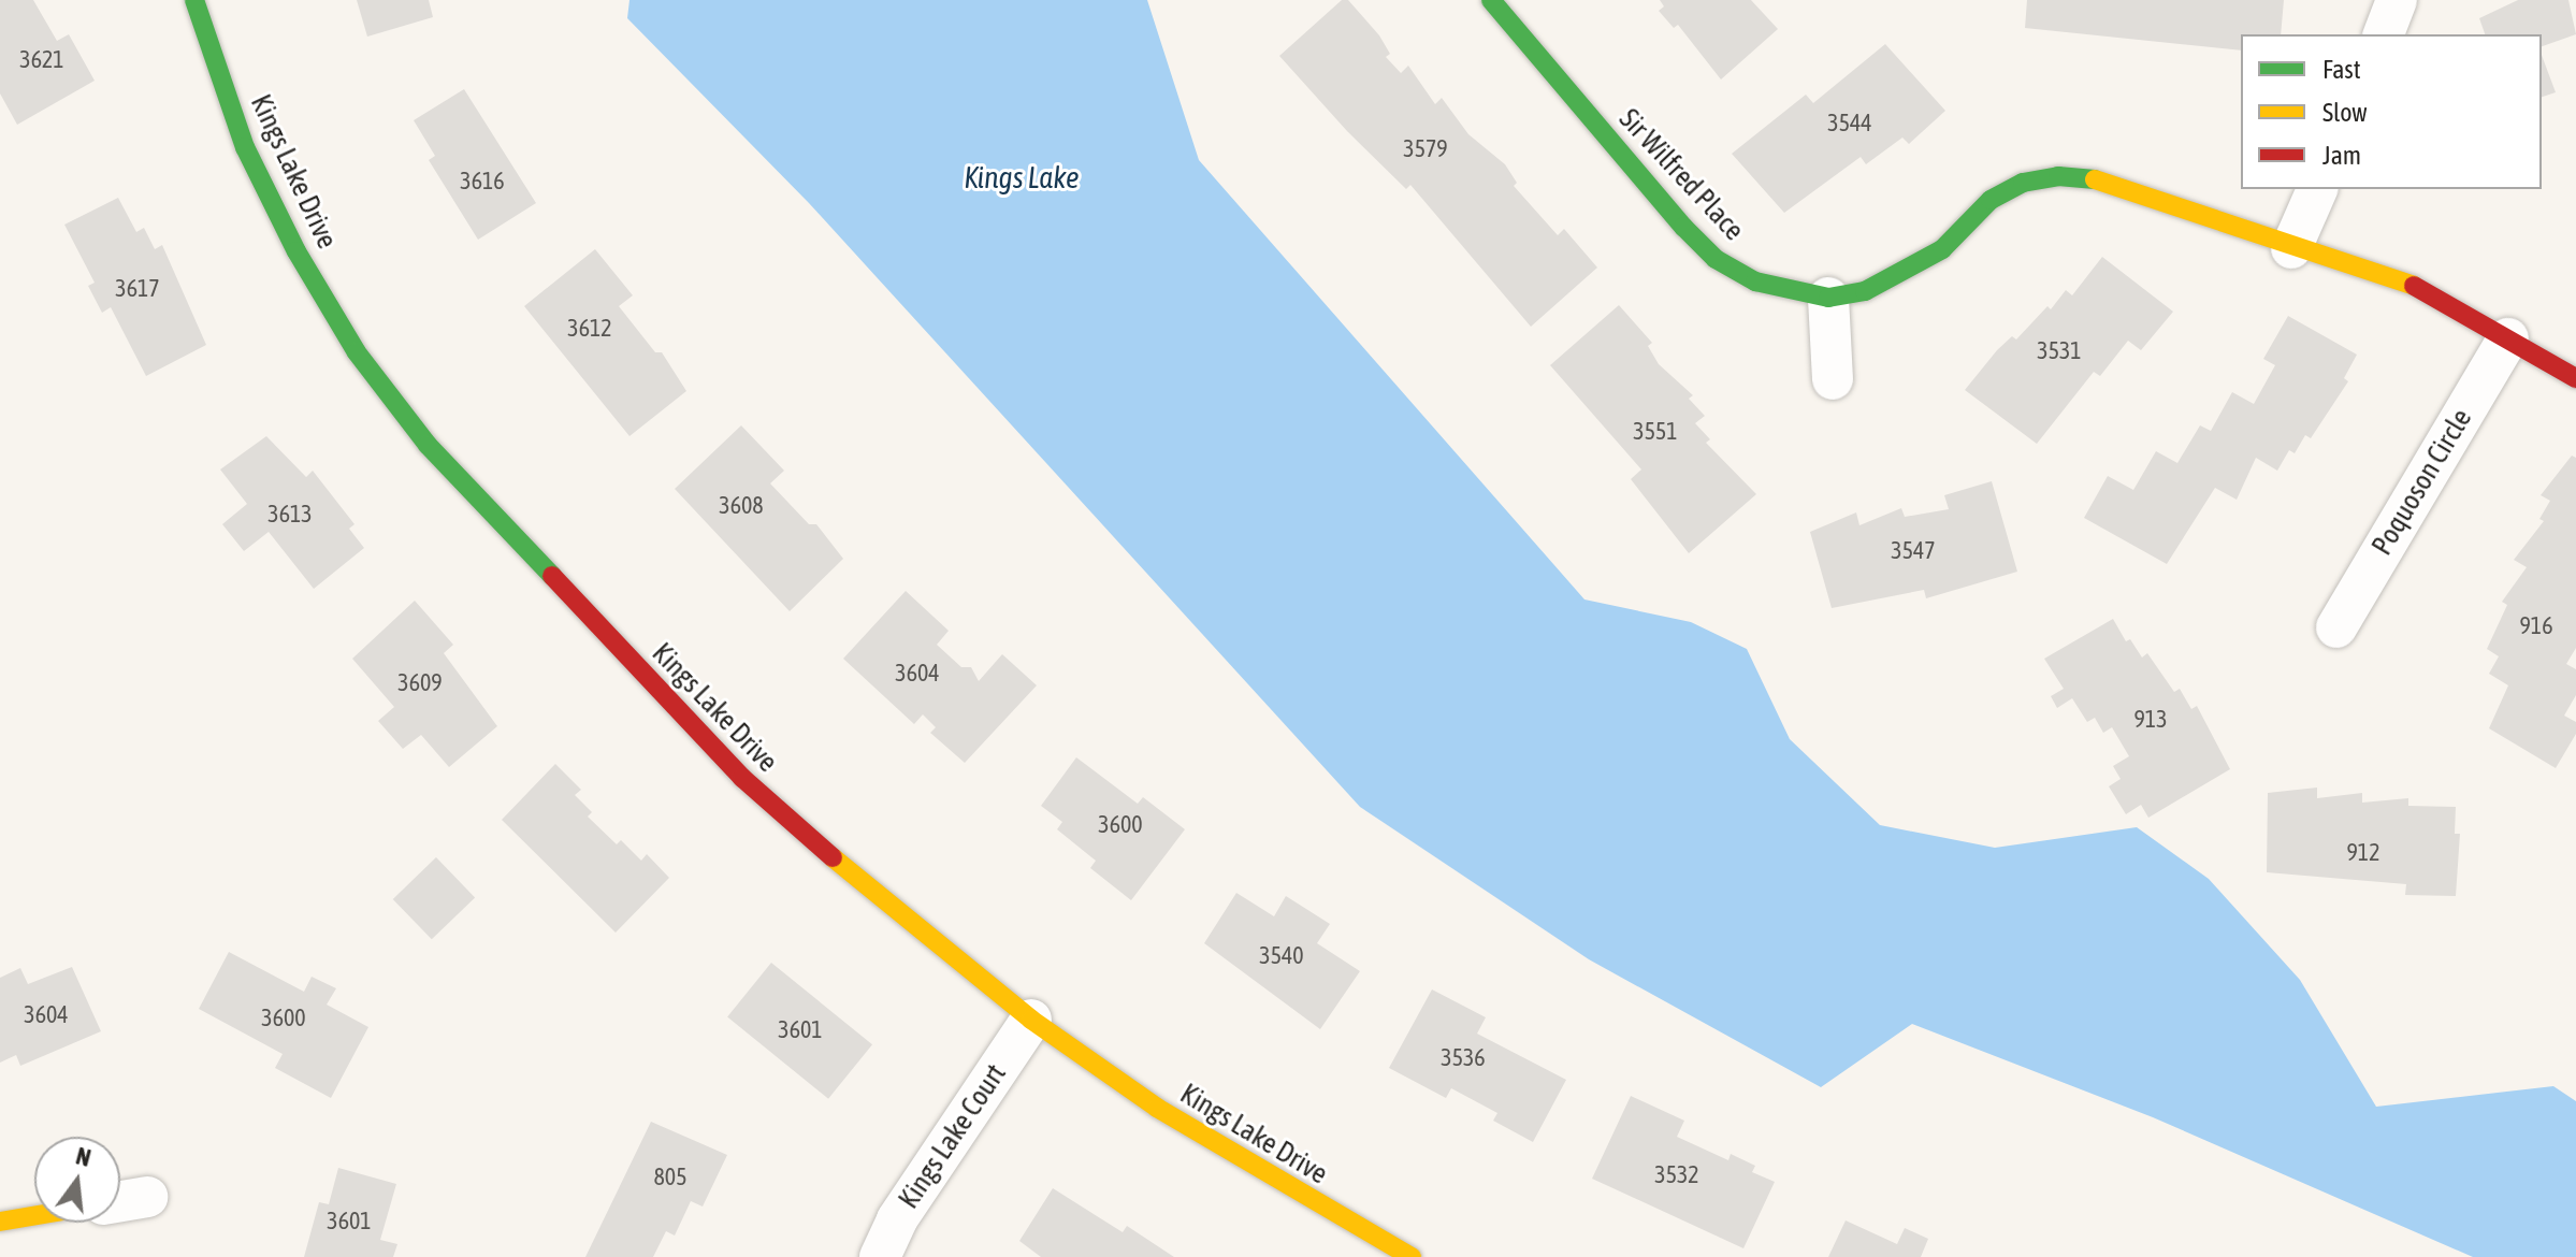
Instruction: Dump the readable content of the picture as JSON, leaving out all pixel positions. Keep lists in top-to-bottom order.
{
  "streets": {
    "street": [
      "Kings Lake Drive",
      "Sir Wilfred Place",
      "Poquoson Circle",
      "Kings Lake Court"
    ]
  },
  "crossings": [
    ["Kings Lake Drive", "Kings Lake Court"],
    ["Sir Wilfred Place", "Poquoson Circle"]
  ],
  "water": ["Kings Lake"],
  "house_numbers": [
    "3621",
    "3544",
    "3579",
    "3616",
    "3617",
    "3612",
    "3531",
    "3551",
    "3608",
    "3613",
    "3547",
    "916",
    "3604",
    "3609",
    "913",
    "3600",
    "912",
    "3540",
    "3604",
    "3600",
    "3601",
    "3536",
    "3532",
    "805",
    "3601"
  ],
  "legend": ["Fast", "Slow", "Jam"],
  "north": "top"
}
